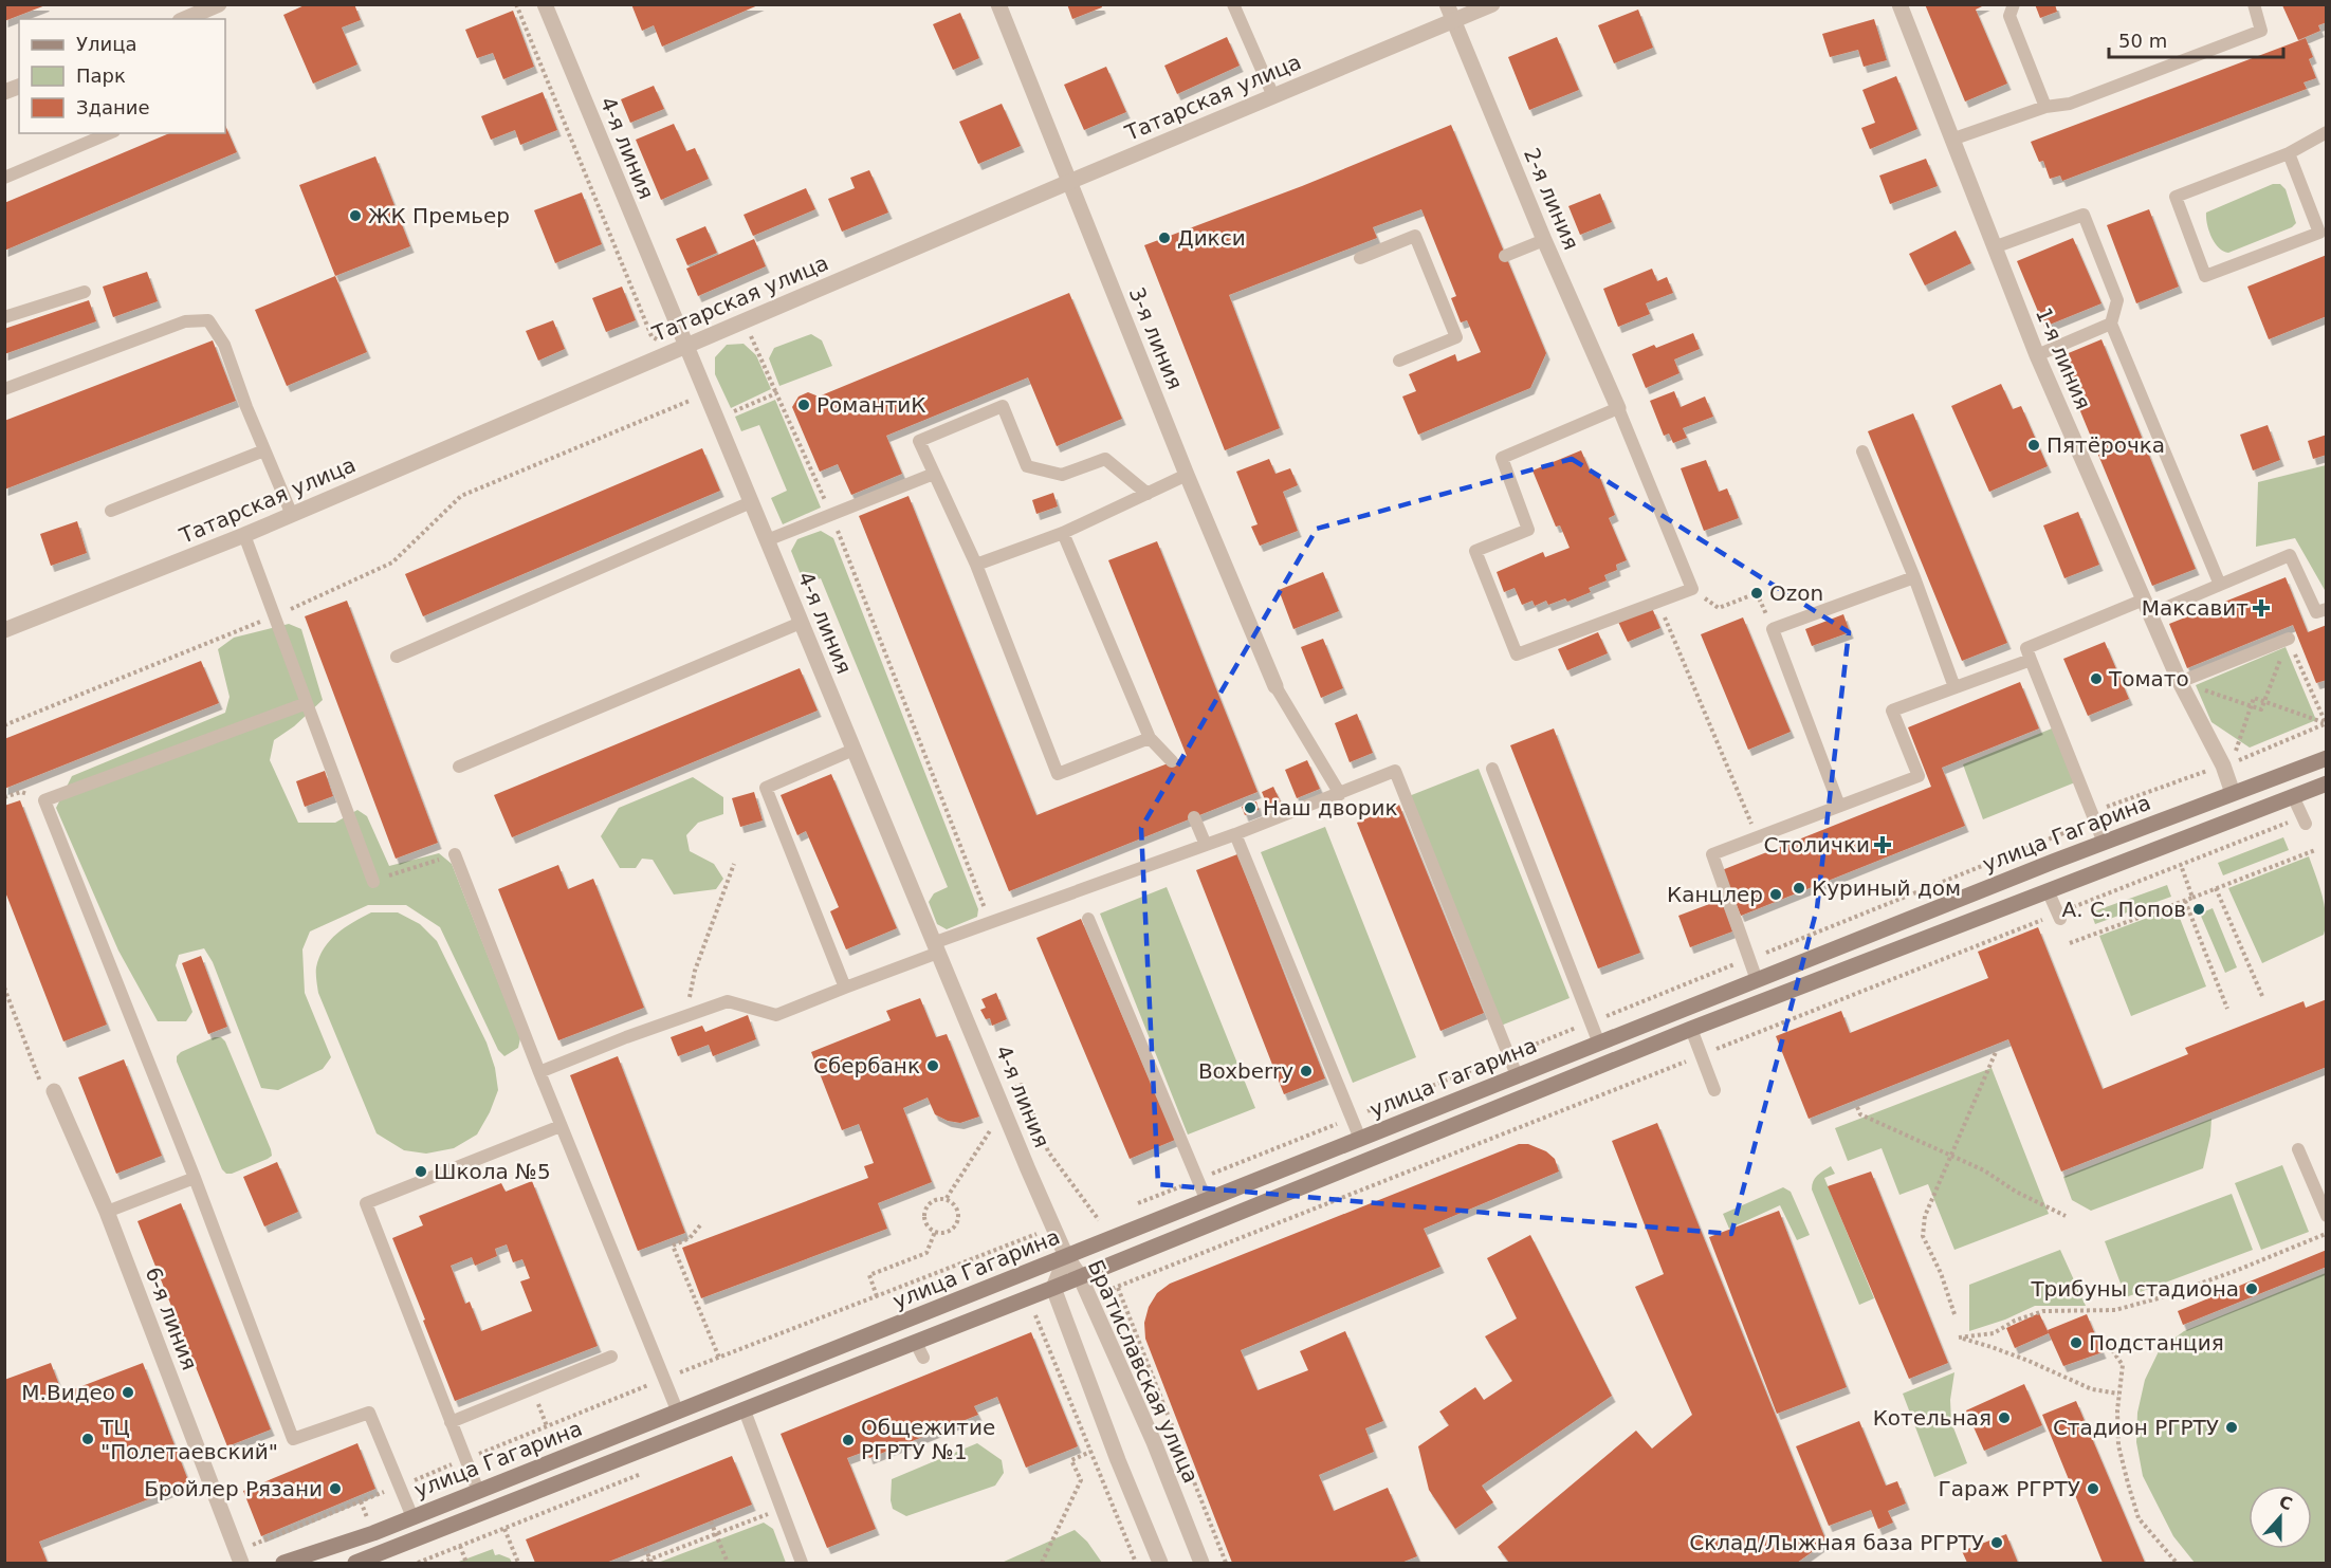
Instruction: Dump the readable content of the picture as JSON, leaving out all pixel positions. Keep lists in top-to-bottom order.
{
  "streets": {
    "main road": ["улица Гагарина"],
    "street": [
      "Татарская улица",
      "4-я линия",
      "2-я линия",
      "3-я линия",
      "1-я линия",
      "6-я линия",
      "Братиславская улица"
    ]
  },
  "crossings": [
    ["Татарская улица", "4-я линия"],
    ["Татарская улица", "2-я линия"],
    ["Татарская улица", "3-я линия"],
    ["4-я линия", "улица Гагарина"],
    ["4-я линия", "Братиславская улица"],
    ["1-я линия", "улица Гагарина"],
    ["улица Гагарина", "Братиславская улица"]
  ],
  "places": {
    "other": [
      "ЖК Премьер",
      "Дикси",
      "РомантиК",
      "Пятёрочка",
      "Ozon",
      "Томато",
      "Наш дворик",
      "Куриный дом",
      "Канцлер",
      "А. С. Попов",
      "Сбербанк",
      "Boxberry",
      "Школа №5",
      "Трибуны стадиона",
      "Подстанция",
      "М.Видео",
      "Котельная",
      "Стадион РГРТУ",
      "ТЦ \"Полетаевский\"",
      "Общежитие РГРТУ №1",
      "Бройлер Рязани",
      "Гараж РГРТУ",
      "Склад/Лыжная база РГРТУ"
    ],
    "health": ["Максавит", "Столички"]
  },
  "legend": ["Улица", "Парк", "Здание"],
  "scale_bar": "50 m",
  "north": "top"
}
